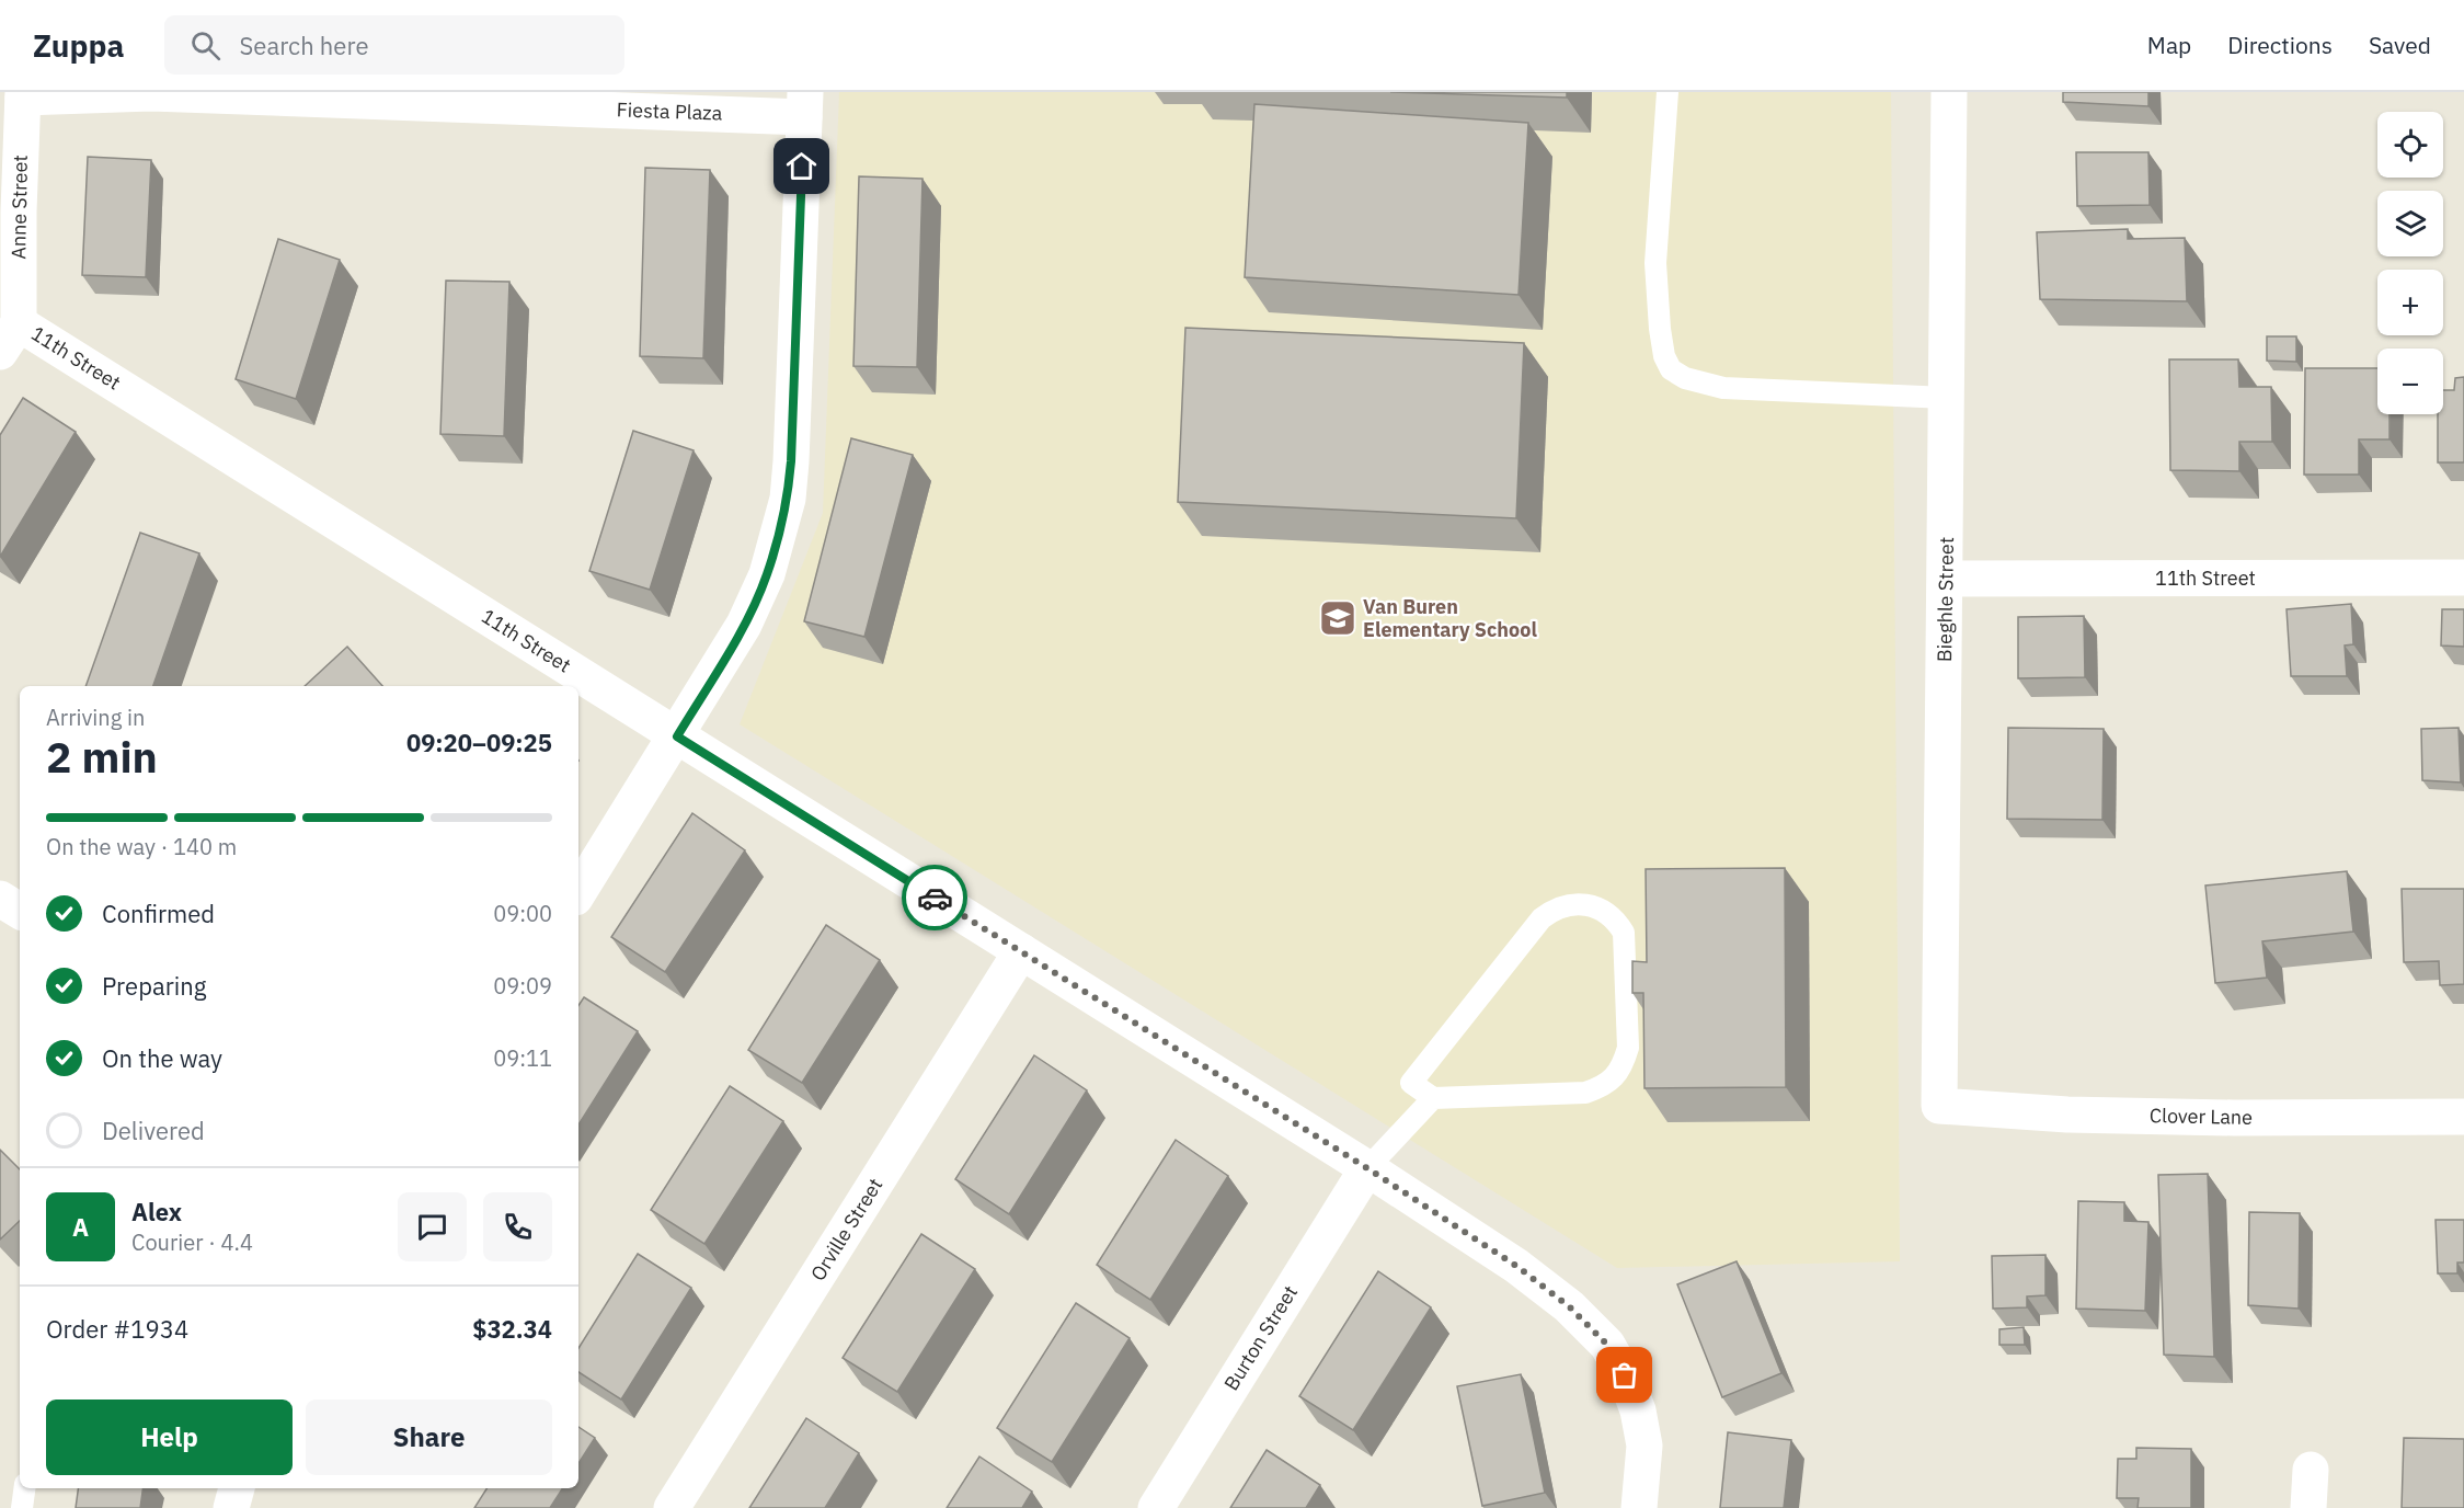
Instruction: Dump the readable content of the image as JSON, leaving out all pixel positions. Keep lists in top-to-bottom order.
{
  "streets": {
    "street": [
      "Fiesta Plaza",
      "Anne Street",
      "11th Street",
      "Bieghle Street",
      "Clover Lane",
      "Orville Street",
      "Burton Street"
    ]
  },
  "crossings": [
    ["Fiesta Plaza", "Anne Street"],
    ["Anne Street", "11th Street"],
    ["11th Street", "Bieghle Street"],
    ["11th Street", "Orville Street"],
    ["11th Street", "Burton Street"],
    ["Bieghle Street", "Clover Lane"]
  ],
  "places": {
    "school or university": ["Van Buren Elementary School"]
  },
  "page": {
    "header": "Zuppa",
    "search": "Search here",
    "nav": ["Map", "Directions", "Saved"],
    "map_buttons": ["+", "−"],
    "heading": ["2 min", "Arriving in", "09:20–09:25"],
    "panel": [
      "Alex",
      "Courier · 4.4",
      "Order #1934",
      "$32.34"
    ],
    "bar": "On the way · 140 m",
    "list": [
      ["Confirmed", "09:00"],
      ["Preparing", "09:09"],
      ["On the way", "09:11"],
      "Delivered"
    ],
    "round": "A",
    "buttons": ["Help", "Share"]
  }
}
